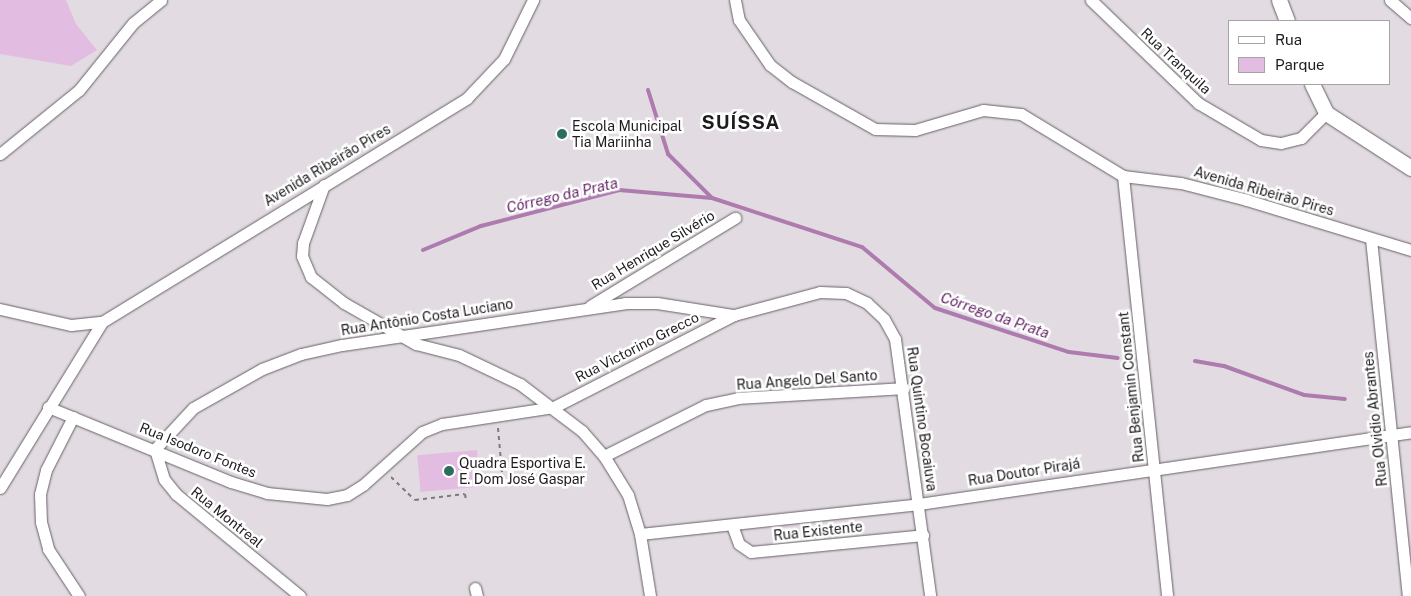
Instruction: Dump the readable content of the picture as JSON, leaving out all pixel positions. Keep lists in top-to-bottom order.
{
  "streets": {
    "street": [
      "Rua Tranquila",
      "Avenida Ribeirão Pires",
      "Rua Henrique Silvério",
      "Rua Antônio Costa Luciano",
      "Rua Victorino Grecco",
      "Rua Angelo Del Santo",
      "Rua Benjamin Constant",
      "Rua Quintino Bocaiuva",
      "Rua Olvidio Abrantes",
      "Rua Isodoro Fontes",
      "Rua Doutor Pirajá",
      "Rua Montreal",
      "Rua Existente"
    ]
  },
  "crossings": [
    ["Avenida Ribeirão Pires", "Rua Benjamin Constant"],
    ["Avenida Ribeirão Pires", "Rua Olvidio Abrantes"],
    ["Rua Henrique Silvério", "Rua Antônio Costa Luciano"],
    ["Rua Antônio Costa Luciano", "Rua Victorino Grecco"],
    ["Rua Antônio Costa Luciano", "Rua Quintino Bocaiuva"],
    ["Rua Antônio Costa Luciano", "Rua Isodoro Fontes"],
    ["Rua Antônio Costa Luciano", "Rua Montreal"],
    ["Rua Victorino Grecco", "Rua Quintino Bocaiuva"],
    ["Rua Victorino Grecco", "Rua Isodoro Fontes"],
    ["Rua Angelo Del Santo", "Rua Quintino Bocaiuva"],
    ["Rua Benjamin Constant", "Rua Doutor Pirajá"],
    ["Rua Quintino Bocaiuva", "Rua Doutor Pirajá"],
    ["Rua Quintino Bocaiuva", "Rua Existente"],
    ["Rua Olvidio Abrantes", "Rua Doutor Pirajá"],
    ["Rua Isodoro Fontes", "Rua Montreal"],
    ["Rua Doutor Pirajá", "Rua Existente"]
  ],
  "districts": ["SUÍSSA"],
  "water": ["Córrego da Prata"],
  "places": ["Escola Municipal Tia Mariinha", "Quadra Esportiva E. E. Dom José Gaspar"],
  "legend": ["Rua", "Parque"]
}
